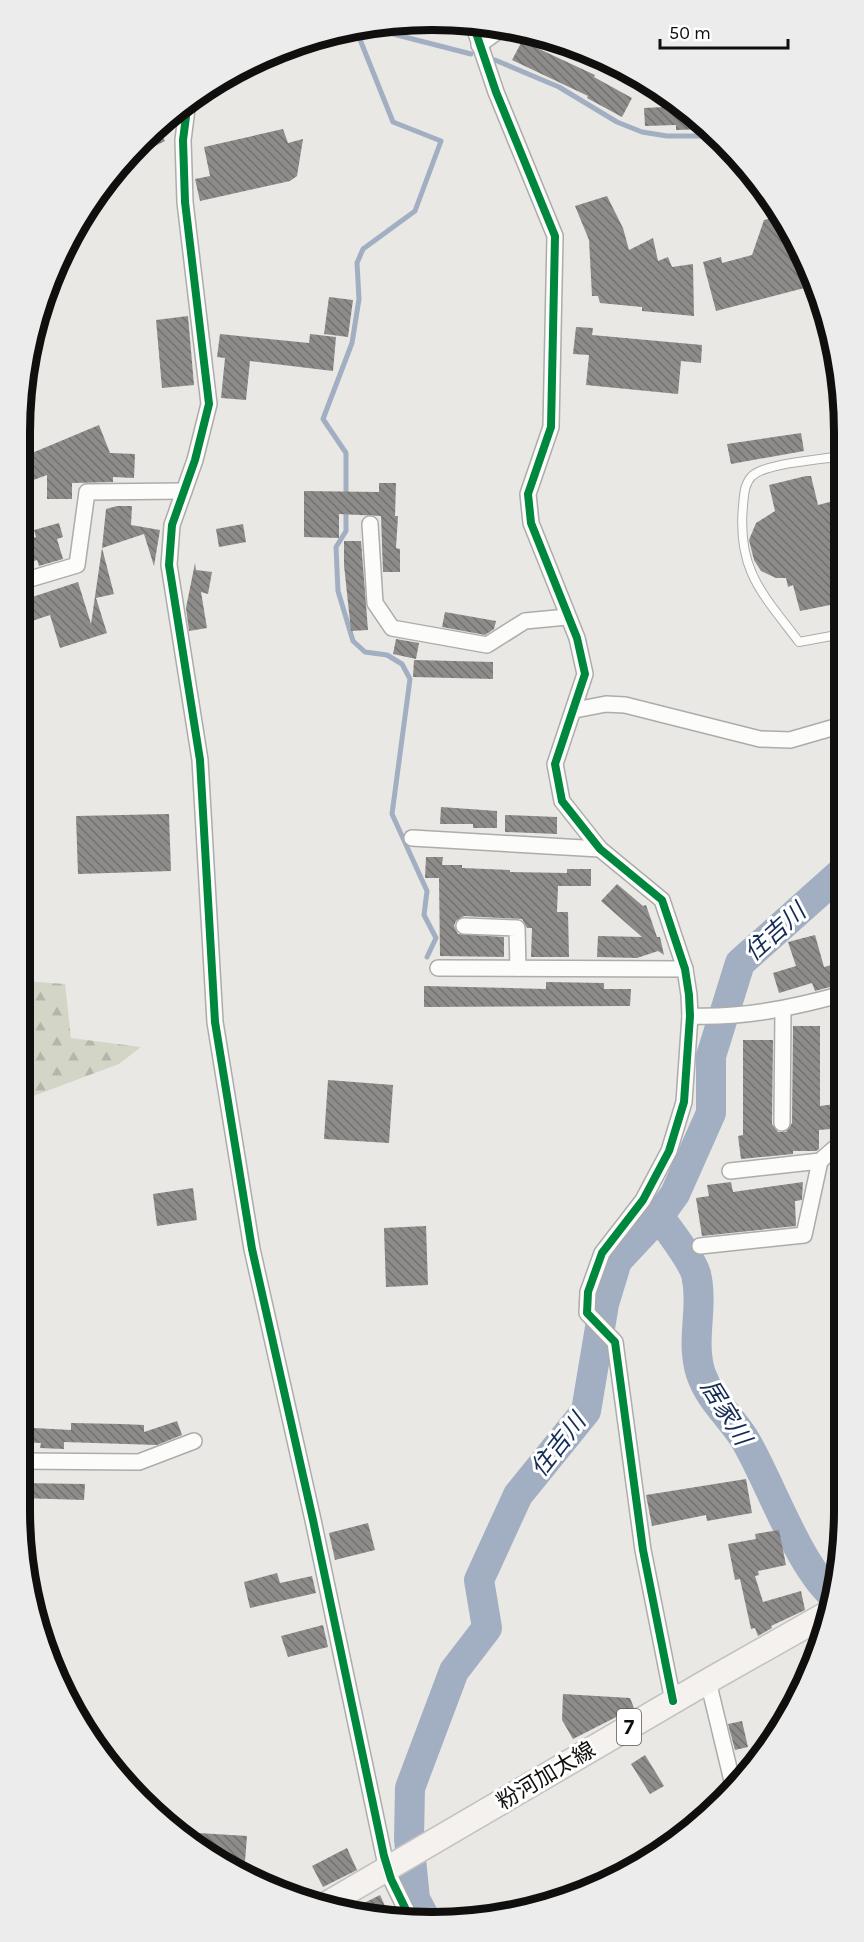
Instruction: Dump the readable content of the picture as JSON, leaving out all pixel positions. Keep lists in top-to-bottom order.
{
  "streets": {
    "main road": ["7", "粉河加太線"]
  },
  "water": ["住吉川", "居家川"],
  "scale_bar": "50 m"
}
